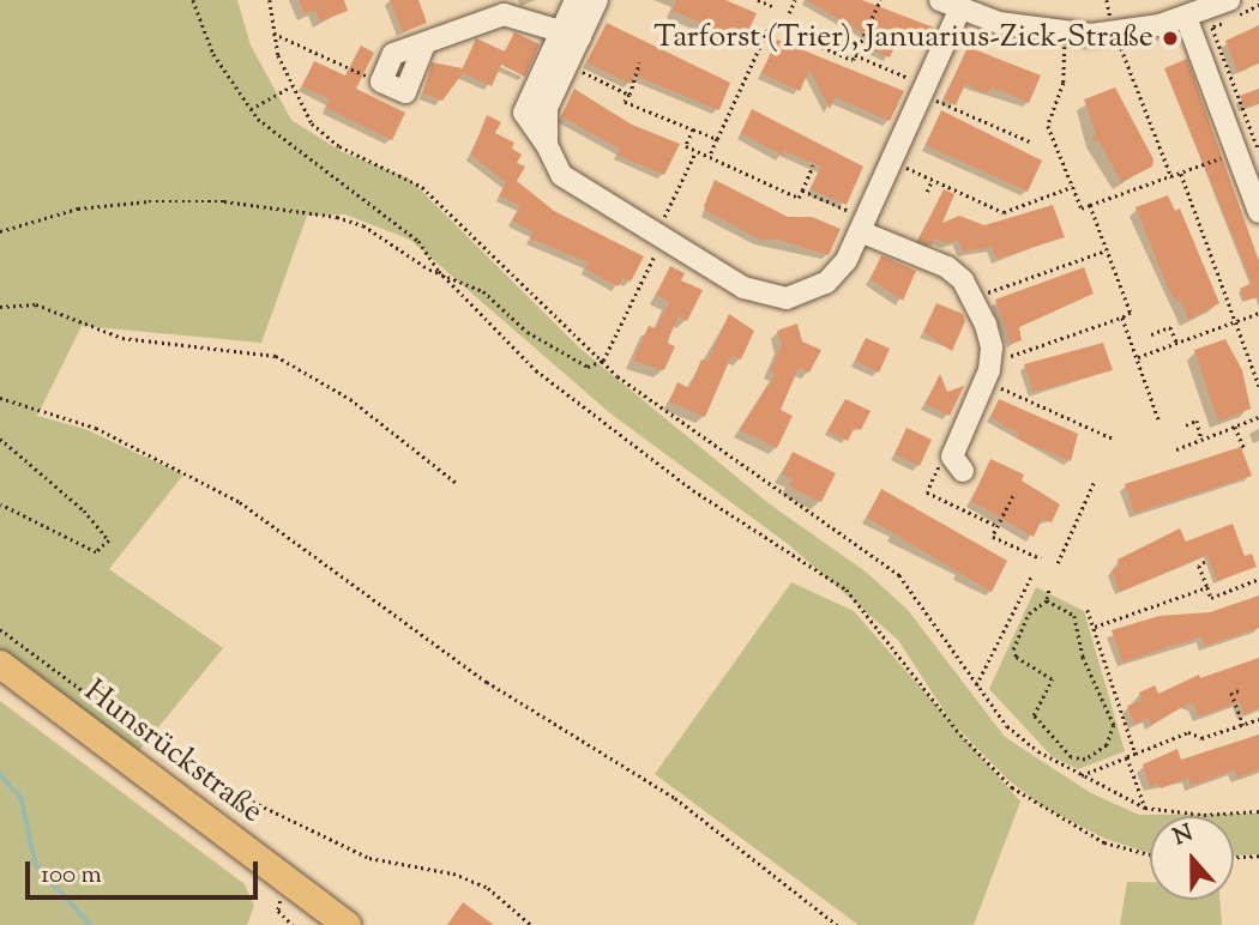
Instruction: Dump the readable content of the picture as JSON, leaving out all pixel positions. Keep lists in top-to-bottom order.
{
  "streets": {
    "main road": ["Hunsrückstraße"]
  },
  "places": ["Tarforst (Trier), Januarius-Zick-Straße"],
  "scale_bar": "100 m",
  "north": "top"
}
